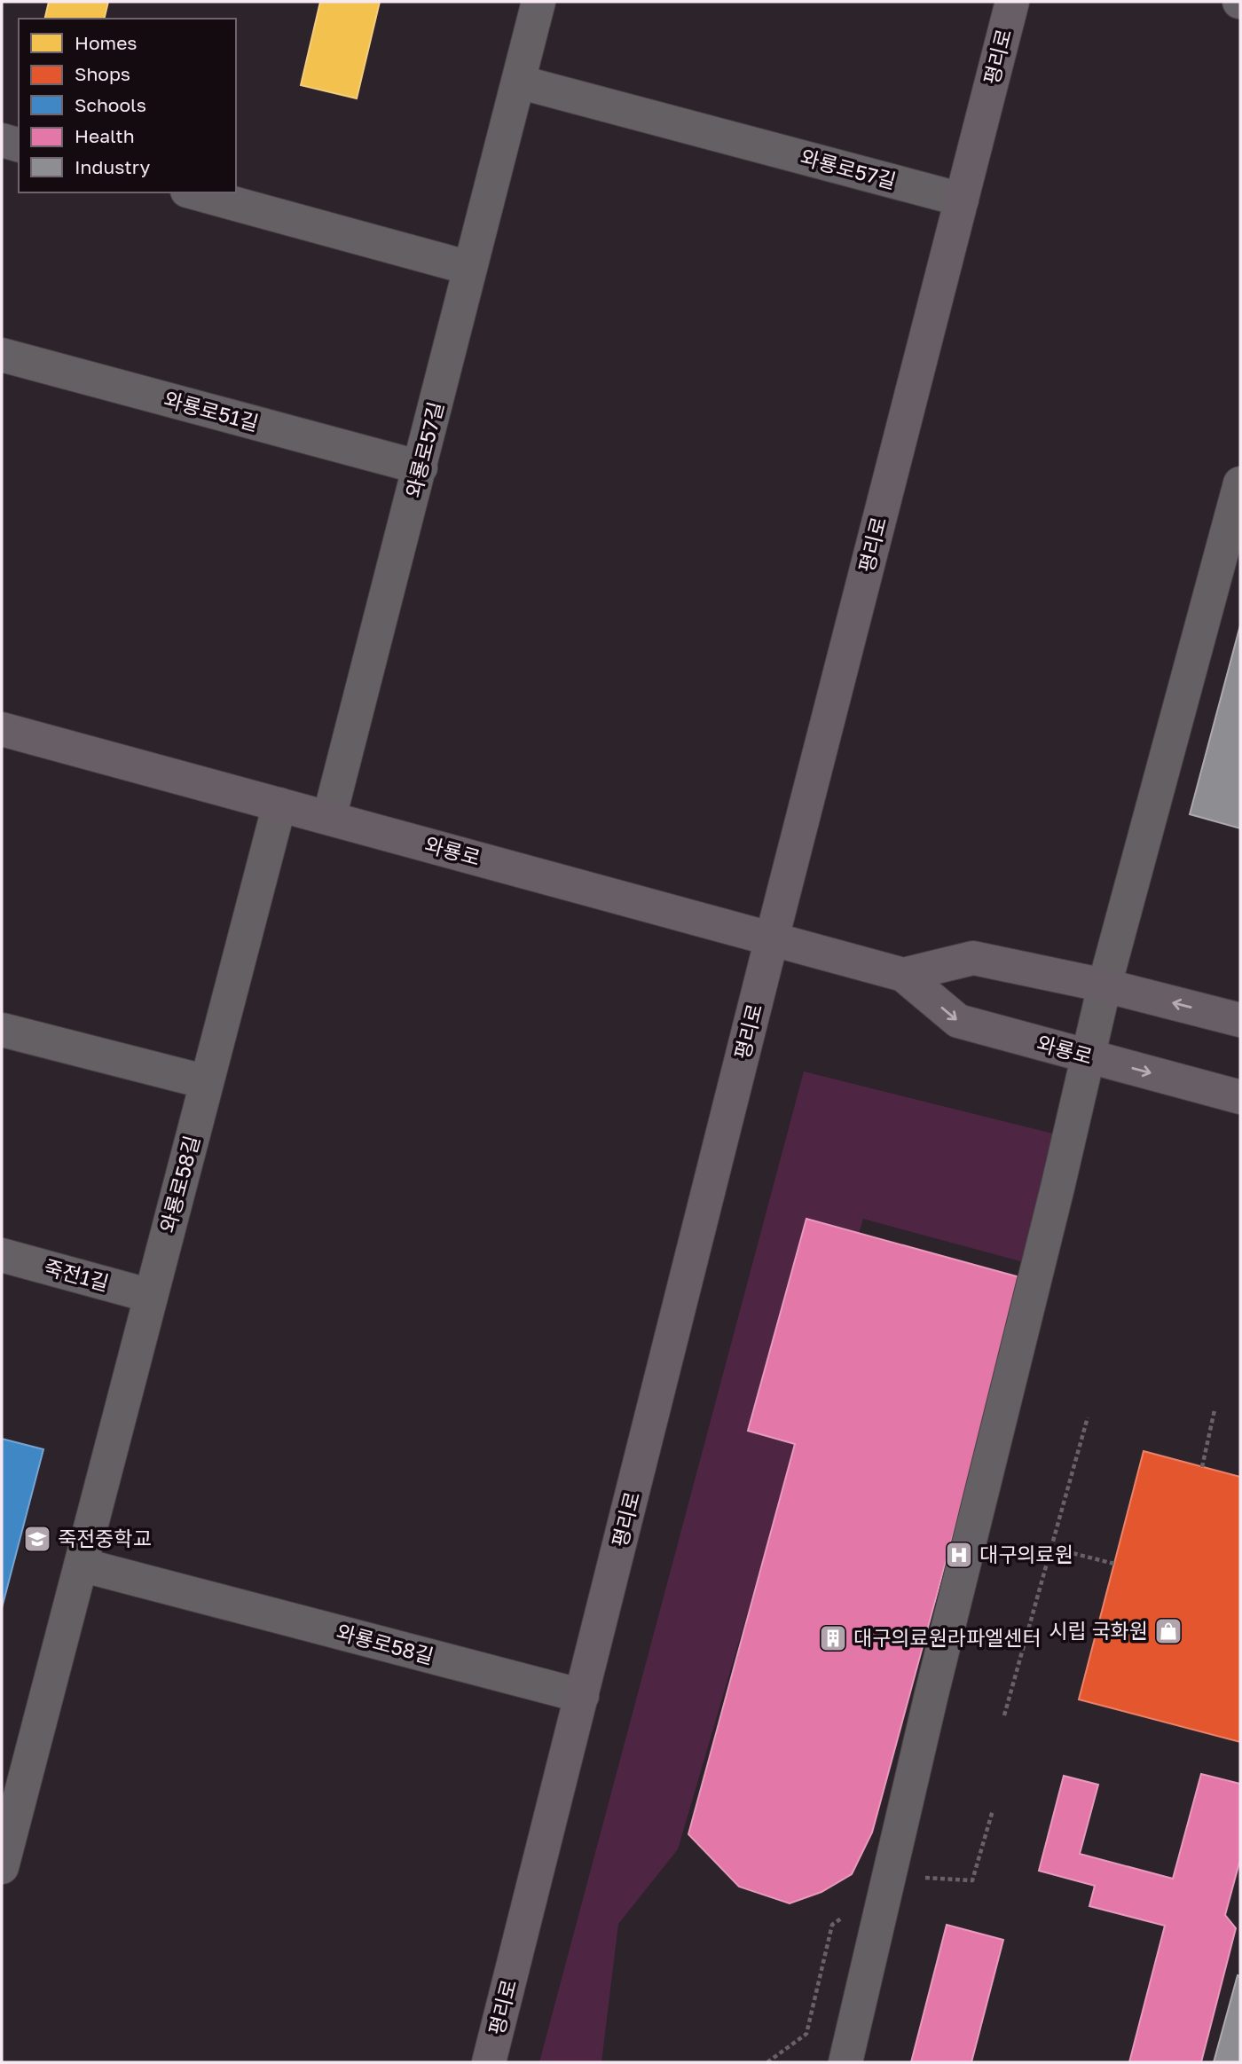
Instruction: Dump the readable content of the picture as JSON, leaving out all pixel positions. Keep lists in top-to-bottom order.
{
  "streets": {
    "main road": ["평리로", "와룡로"],
    "street": [
      "와룡로57길",
      "와룡로51길",
      "와룡로58길",
      "죽전1길"
    ]
  },
  "crossings": [
    ["평리로", "와룡로57길"],
    ["평리로", "와룡로"],
    ["평리로", "와룡로58길"],
    ["와룡로57길", "와룡로51길"],
    ["와룡로57길", "와룡로"],
    ["와룡로", "와룡로58길"],
    ["와룡로58길", "죽전1길"]
  ],
  "places": {
    "school or university": ["죽전중학교"],
    "hospital": ["대구의료원"],
    "shop": ["시립 국화원"],
    "building": ["대구의료원라파엘센터"]
  },
  "legend": [
    "Homes",
    "Shops",
    "Schools",
    "Health",
    "Industry"
  ]
}
